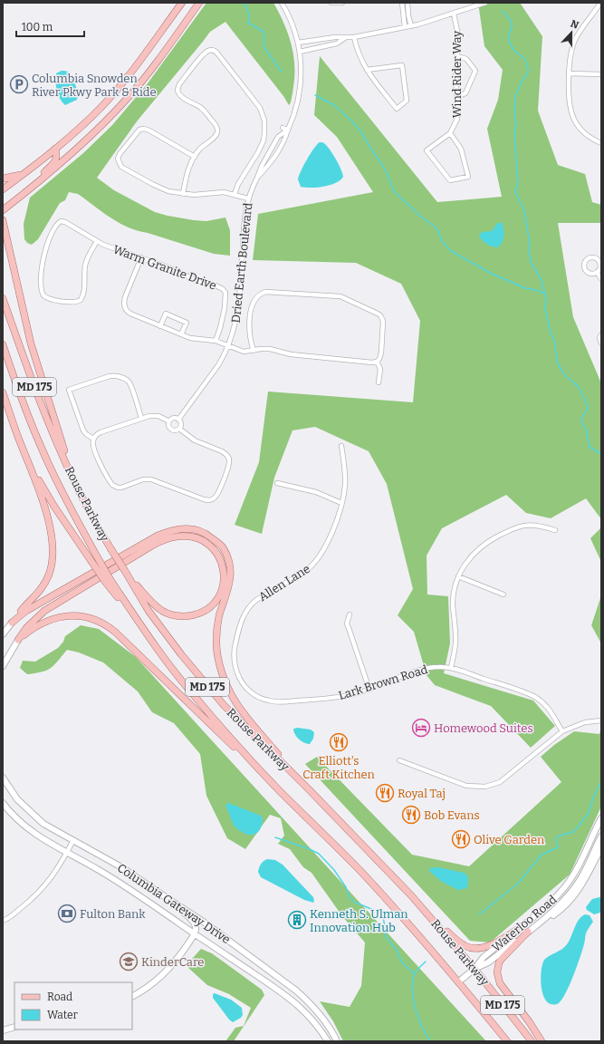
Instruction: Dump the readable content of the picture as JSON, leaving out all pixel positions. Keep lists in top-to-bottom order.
{
  "streets": {
    "main road": ["MD 175", "Rouse Parkway"],
    "street": [
      "Wind Rider Way",
      "Dried Earth Boulevard",
      "Warm Granite Drive",
      "Allen Lane",
      "Lark Brown Road",
      "Columbia Gateway Drive",
      "Waterloo Road"
    ]
  },
  "crossings": [
    ["Rouse Parkway", "Waterloo Road"],
    ["Allen Lane", "Lark Brown Road"]
  ],
  "places": {
    "parking": ["Columbia Snowden River Pkwy Park & Ride"],
    "hotel": ["Homewood Suites"],
    "restaurant": [
      "Elliott's Craft Kitchen",
      "Royal Taj",
      "Bob Evans",
      "Olive Garden"
    ],
    "bank": ["Fulton Bank"],
    "building": ["Kenneth S. Ulman Innovation Hub"],
    "school or university": ["KinderCare"]
  },
  "legend": ["Road", "Water"],
  "scale_bar": "100 m",
  "north": "top"
}
